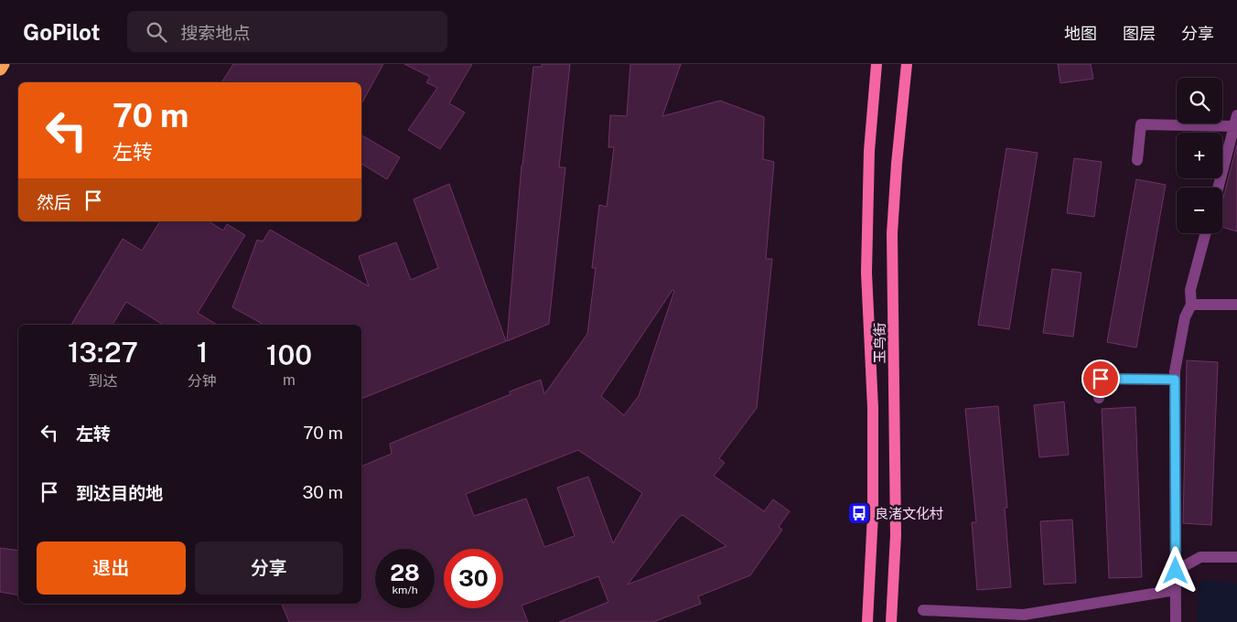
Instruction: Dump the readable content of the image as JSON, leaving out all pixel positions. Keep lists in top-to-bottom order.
{
  "streets": {
    "main road": ["玉鸟街"]
  },
  "places": {
    "bus stop": ["良渚文化村"]
  },
  "page": {
    "header": "GoPilot",
    "search": "搜索地点",
    "nav": ["地图", "图层", "分享"],
    "map_buttons": ["+", "−"],
    "turn": ["70 m", "左转"],
    "then": "然后",
    "eta": [
      "13:27",
      "到达",
      "1",
      "分钟",
      "100",
      "m"
    ],
    "list": [
      {
        "name": "左转",
        "value": "70 m"
      },
      {
        "name": "到达目的地",
        "value": "30 m"
      }
    ],
    "buttons": ["退出", "分享"],
    "speed": "28 km/h",
    "limit": "30"
  }
}
